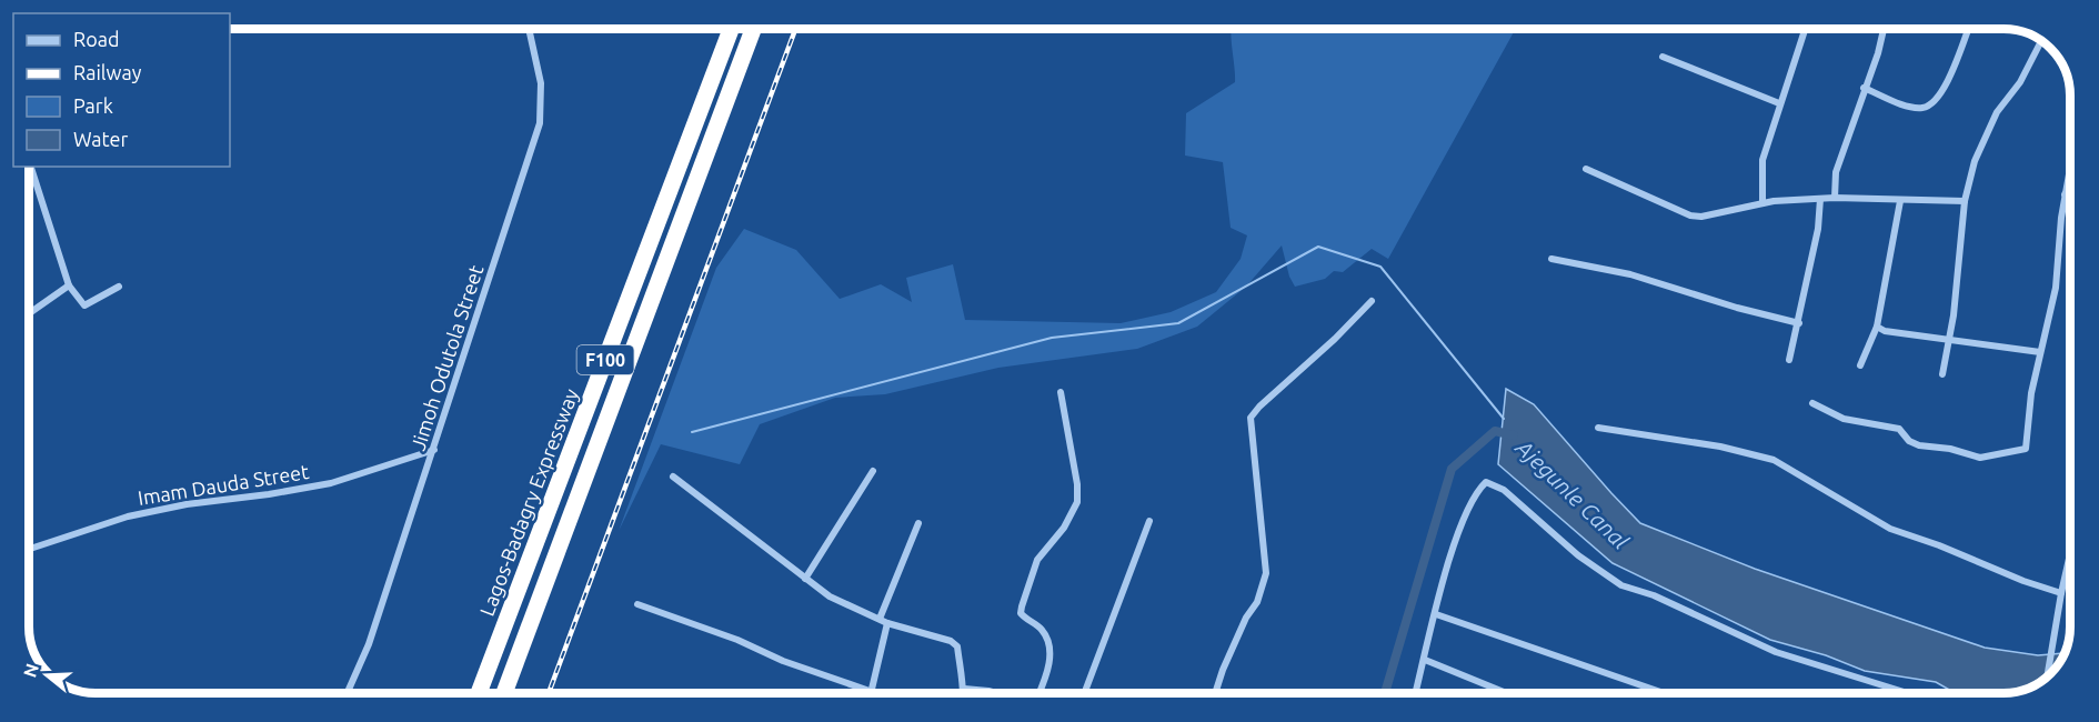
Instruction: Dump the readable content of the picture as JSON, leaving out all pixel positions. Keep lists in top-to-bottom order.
{
  "streets": {
    "highway": ["F100", "Lagos-Badagry Expressway"],
    "street": ["Jimoh Odutola Street", "Imam Dauda Street"]
  },
  "crossings": [
    ["Jimoh Odutola Street", "Imam Dauda Street"]
  ],
  "water": ["Ajegunle Canal"],
  "legend": [
    "Road",
    "Railway",
    "Park",
    "Water"
  ],
  "north": "left"
}
